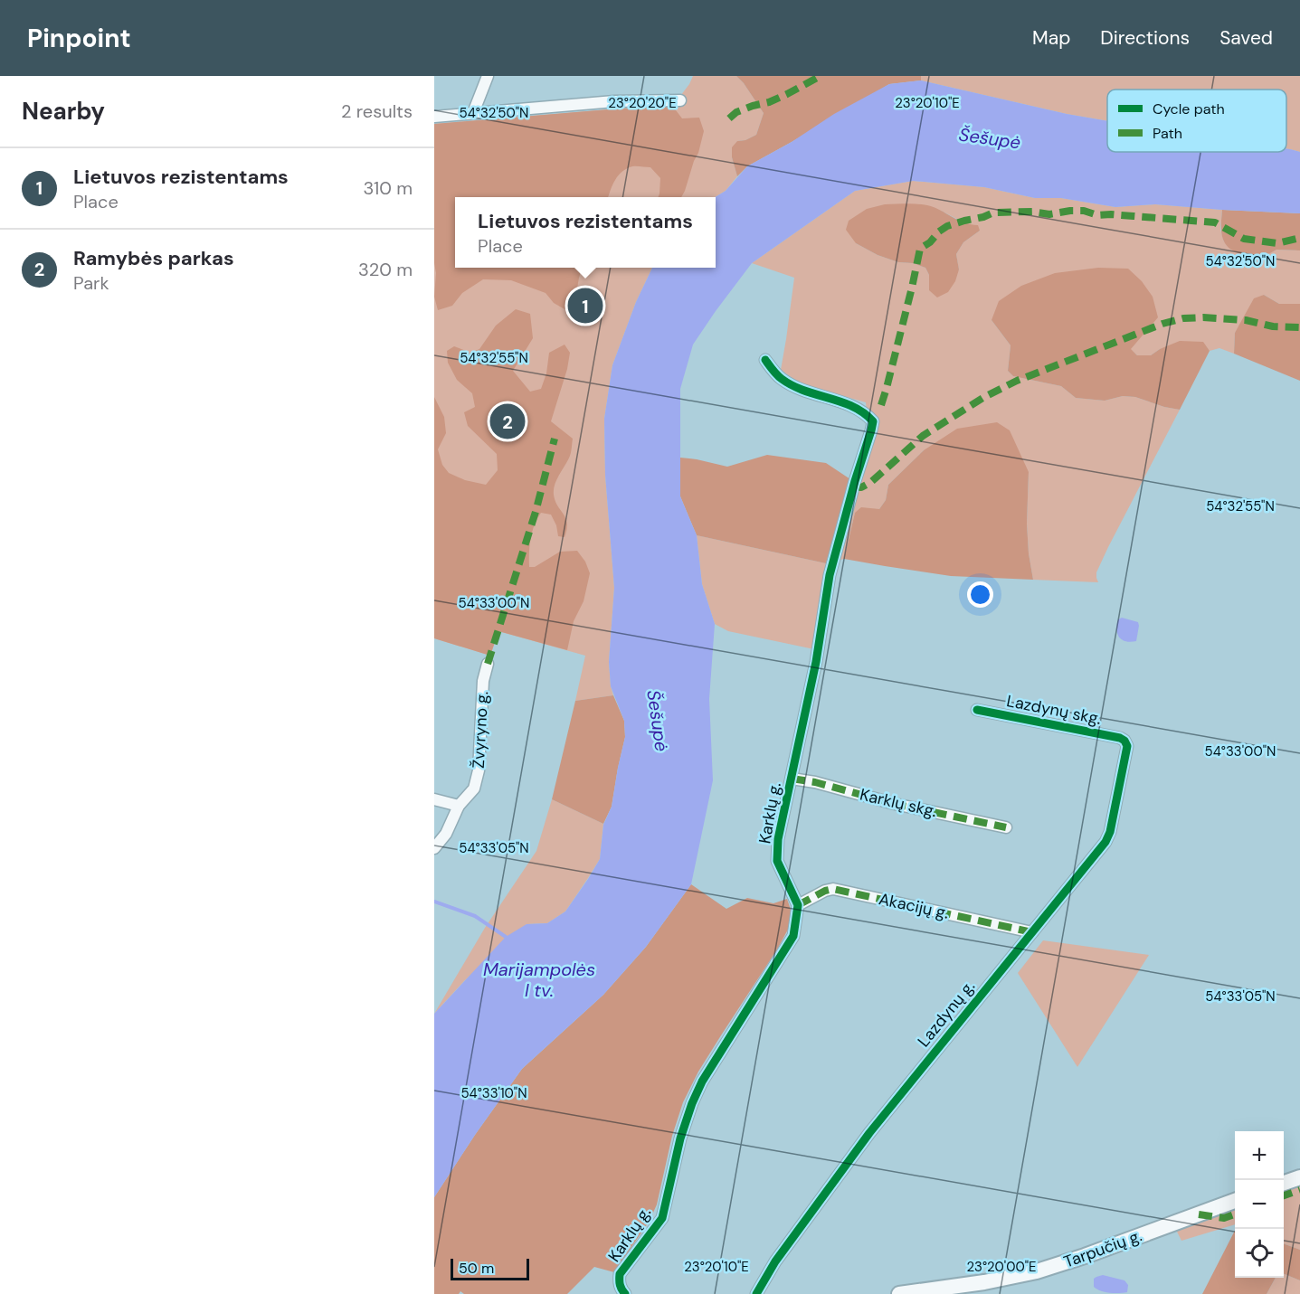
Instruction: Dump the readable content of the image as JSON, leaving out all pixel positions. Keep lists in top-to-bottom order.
{
  "streets": {
    "main road": ["Tarpučių g."],
    "street": [
      "Lazdynų skg.",
      "Žvyryno g.",
      "Karklų skg.",
      "Karklų g.",
      "Akacijų g.",
      "Lazdynų g."
    ]
  },
  "crossings": [
    ["Lazdynų skg.", "Lazdynų g."],
    ["Karklų skg.", "Karklų g."],
    ["Karklų g.", "Akacijų g."],
    ["Akacijų g.", "Lazdynų g."]
  ],
  "water": ["Šešupė", "Marijampolės I tv."],
  "legend": ["Cycle path", "Path"],
  "scale_bar": "50 m",
  "page": {
    "header": "Pinpoint",
    "nav": ["Map", "Directions", "Saved"],
    "heading": ["Nearby", "2 results"],
    "list": [
      {
        "mark": "1",
        "name": "Lietuvos rezistentams",
        "note": "Place",
        "value": "310 m"
      },
      {
        "mark": "2",
        "name": "Ramybės parkas",
        "note": "Park",
        "value": "320 m"
      }
    ],
    "popup": ["Lietuvos rezistentams", "Place"],
    "pins": ["1", "2"],
    "map_buttons": ["+", "−"],
    "scale": "50 m"
  },
  "coordinates": [
    "23°20'20\"E",
    "23°20'10\"E",
    "54°32'50\"N",
    "54°32'55\"N",
    "54°33'00\"N",
    "54°33'05\"N",
    "54°33'10\"N",
    "23°20'00\"E"
  ]
}
